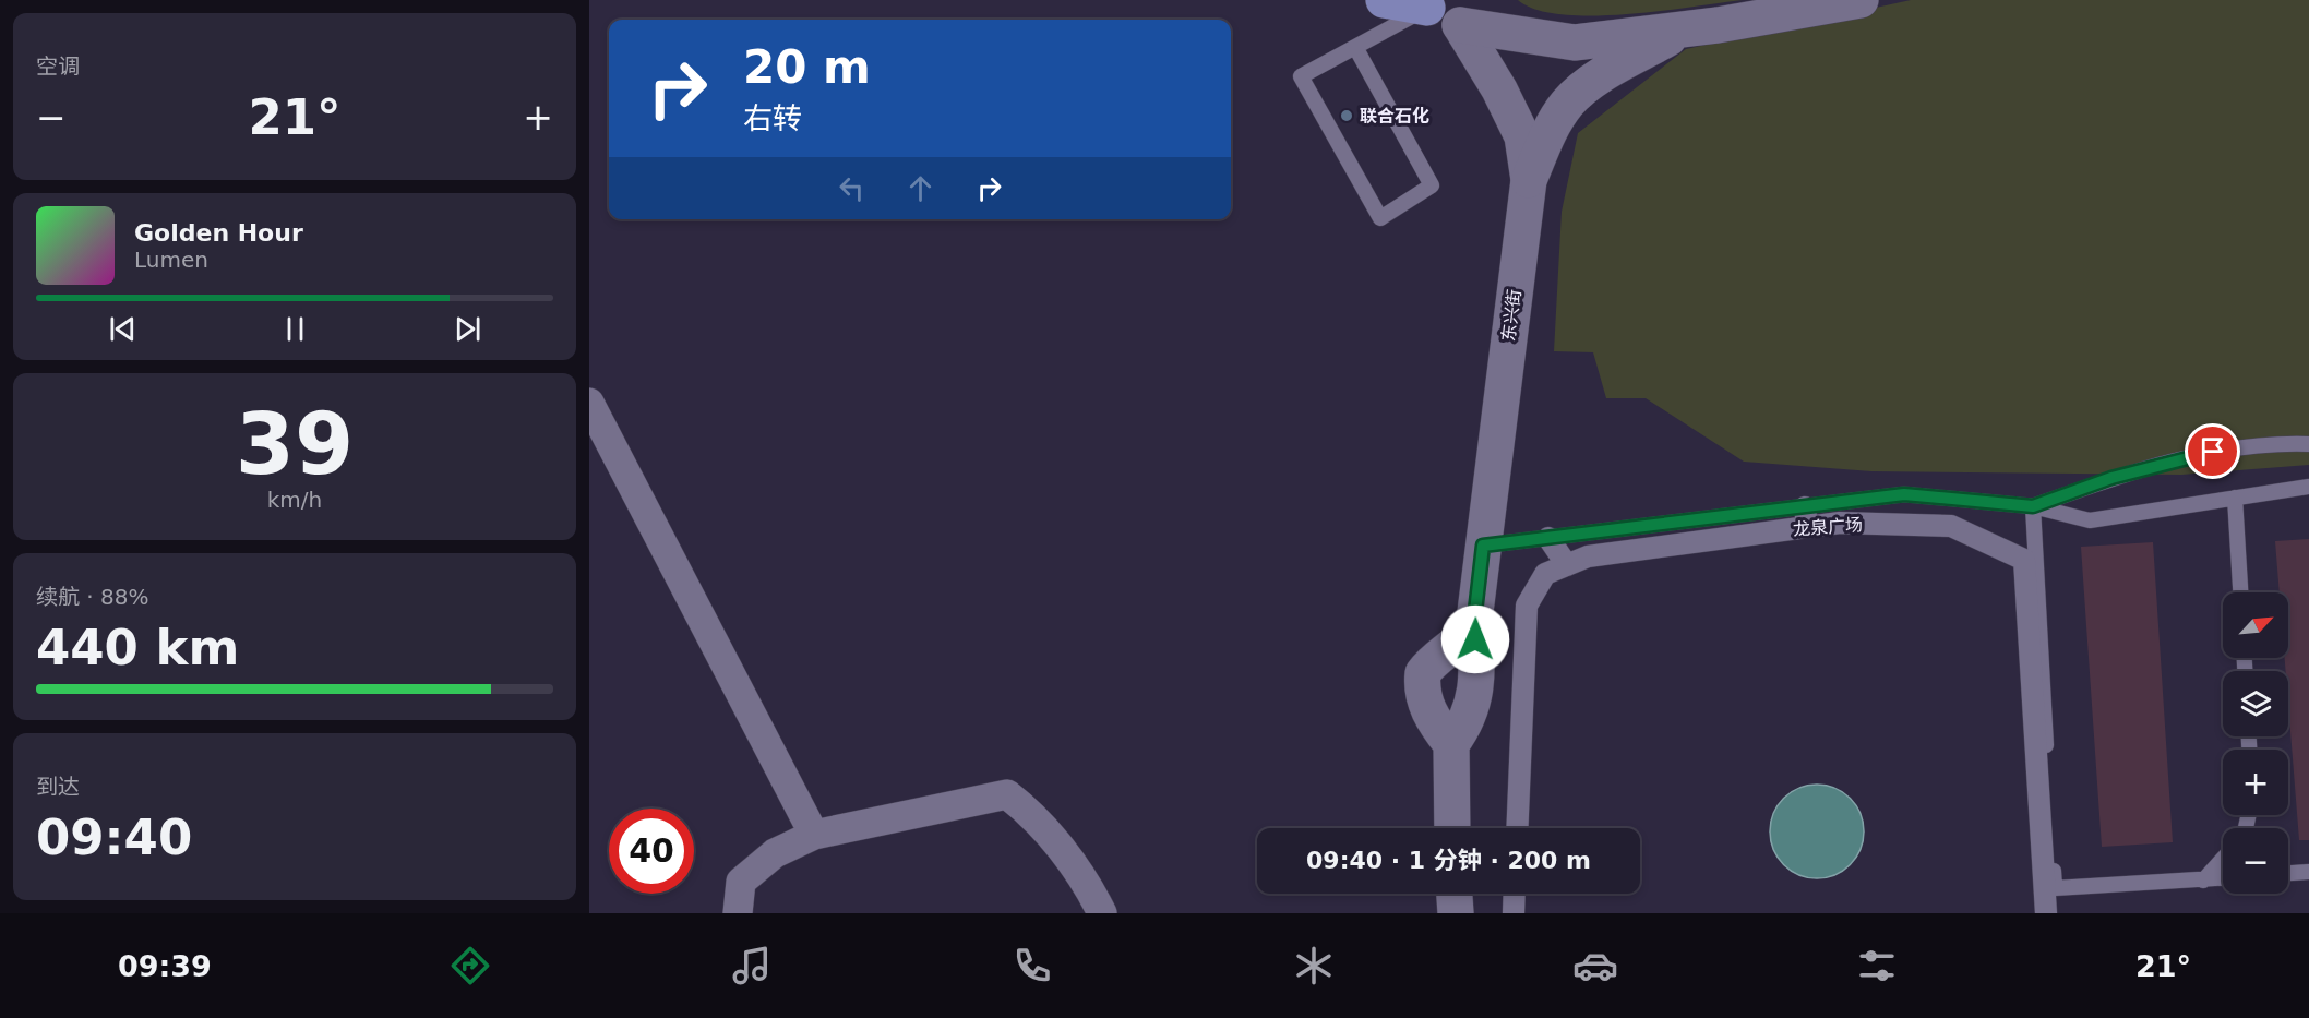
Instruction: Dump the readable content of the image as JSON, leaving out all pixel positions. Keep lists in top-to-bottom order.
{
  "streets": {
    "street": ["东兴街", "龙泉广场"]
  },
  "places": ["联合石化"],
  "north": "top right",
  "page": {
    "tile": [
      "空调",
      ["39", "km/h"],
      ["续航 · 88%", "440 km"],
      ["到达", "09:40"]
    ],
    "turn": ["20 m", "右转"],
    "heat": ["−", "21°", "+"],
    "song": ["Golden Hour", "Lumen"],
    "map_buttons": ["+", "−"],
    "limit": "40",
    "trip": "09:40 · 1 分钟 · 200 m",
    "tabs": ["09:39", "21°"]
  }
}
